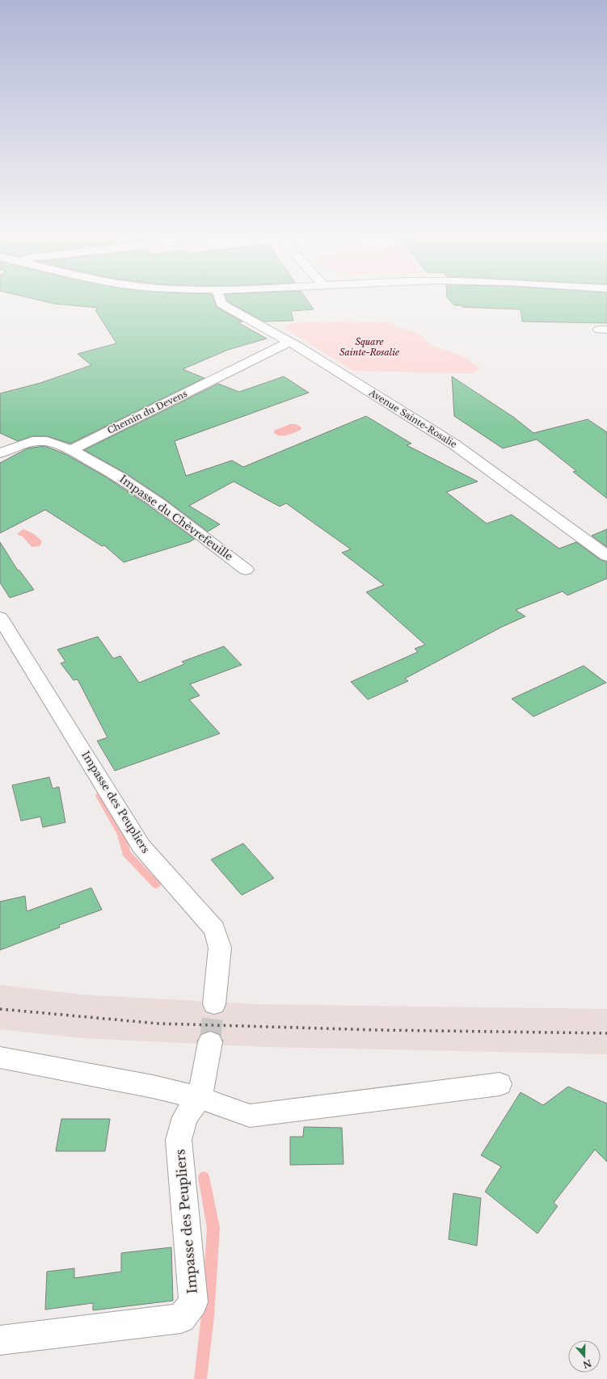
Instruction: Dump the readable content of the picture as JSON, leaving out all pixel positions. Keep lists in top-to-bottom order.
{
  "streets": {
    "street": [
      "Chemin du Devens",
      "Avenue Sainte-Rosalie",
      "Impasse du Chèvrefeuille",
      "Impasse des Peupliers"
    ]
  },
  "crossings": [
    ["Chemin du Devens", "Avenue Sainte-Rosalie"],
    ["Chemin du Devens", "Impasse du Chèvrefeuille"]
  ],
  "parks": ["Square Sainte-Rosalie"],
  "north": "bottom"
}
